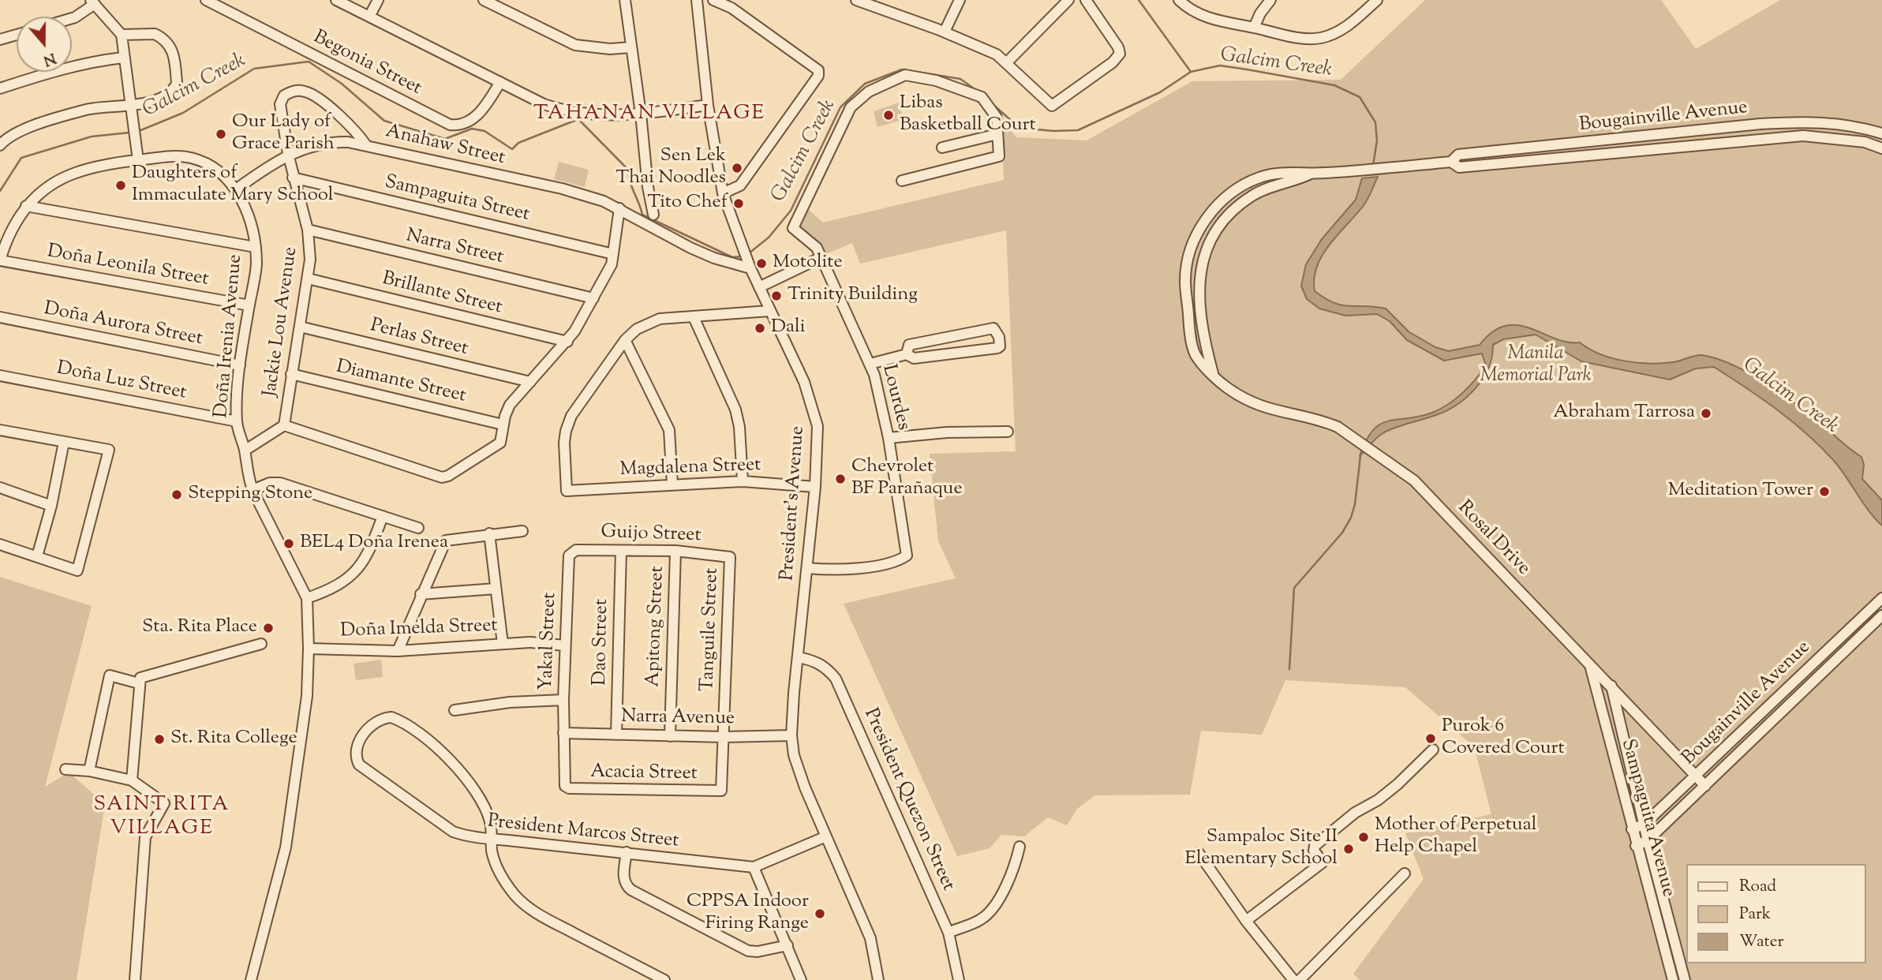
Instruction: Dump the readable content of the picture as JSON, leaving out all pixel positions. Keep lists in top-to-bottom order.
{
  "streets": {
    "street": [
      "Begonia Street",
      "Bougainville Avenue",
      "Anahaw Street",
      "Sampaguita Street",
      "Narra Street",
      "Doña Leonila Street",
      "Brillante Street",
      "Jackie Lou Avenue",
      "Doña Aurora Street",
      "Doña Irenia Avenue",
      "Perlas Street",
      "Doña Luz Street",
      "Diamante Street",
      "Lourdes",
      "Magdalena Street",
      "President's Avenue",
      "Guijo Street",
      "Rosal Drive",
      "Apitong Street",
      "Doña Imelda Street",
      "Tanguile Street",
      "Yakal Street",
      "Dao Street",
      "Narra Avenue",
      "Acacia Street",
      "President Quezon Street",
      "Sampaguita Avenue",
      "President Marcos Street"
    ]
  },
  "crossings": [
    ["Bougainville Avenue", "Rosal Drive"],
    ["Bougainville Avenue", "Sampaguita Avenue"],
    ["Anahaw Street", "Jackie Lou Avenue"],
    ["Anahaw Street", "Doña Irenia Avenue"],
    ["Sampaguita Street", "Jackie Lou Avenue"],
    ["Narra Street", "Jackie Lou Avenue"],
    ["Doña Leonila Street", "Doña Irenia Avenue"],
    ["Brillante Street", "Jackie Lou Avenue"],
    ["Jackie Lou Avenue", "Doña Irenia Avenue"],
    ["Jackie Lou Avenue", "Perlas Street"],
    ["Jackie Lou Avenue", "Diamante Street"],
    ["Doña Aurora Street", "Doña Irenia Avenue"],
    ["Doña Irenia Avenue", "Doña Luz Street"],
    ["Lourdes", "President's Avenue"],
    ["Magdalena Street", "President's Avenue"],
    ["President's Avenue", "Narra Avenue"],
    ["President's Avenue", "President Quezon Street"],
    ["President's Avenue", "President Marcos Street"],
    ["Guijo Street", "Apitong Street"],
    ["Guijo Street", "Tanguile Street"],
    ["Guijo Street", "Yakal Street"],
    ["Guijo Street", "Dao Street"],
    ["Rosal Drive", "Sampaguita Avenue"],
    ["Apitong Street", "Narra Avenue"],
    ["Doña Imelda Street", "Yakal Street"],
    ["Tanguile Street", "Narra Avenue"],
    ["Tanguile Street", "Acacia Street"],
    ["Yakal Street", "Narra Avenue"],
    ["Yakal Street", "Acacia Street"],
    ["Dao Street", "Narra Avenue"],
    ["Narra Avenue", "Acacia Street"]
  ],
  "districts": ["TAHANAN VILLAGE", "SAINT RITA VILLAGE"],
  "water": ["Galcim Creek"],
  "parks": ["Manila Memorial Park"],
  "places": [
    "Libas Basketball Court",
    "Our Lady of Grace Parish",
    "Sen Lek Thai Noodles",
    "Daughters of Immaculate Mary School",
    "Tito Chef",
    "Motolite",
    "Trinity Building",
    "Dali",
    "Abraham Tarrosa",
    "Chevrolet BF Parañaque",
    "Meditation Tower",
    "Stepping Stone",
    "BEL4 Doña Irenea",
    "Sta. Rita Place",
    "Purok 6 Covered Court",
    "St. Rita College",
    "Mother of Perpetual Help Chapel",
    "Sampaloc Site II Elementary School",
    "CPPSA Indoor Firing Range"
  ],
  "legend": ["Road", "Park", "Water"],
  "north": "bottom"
}
